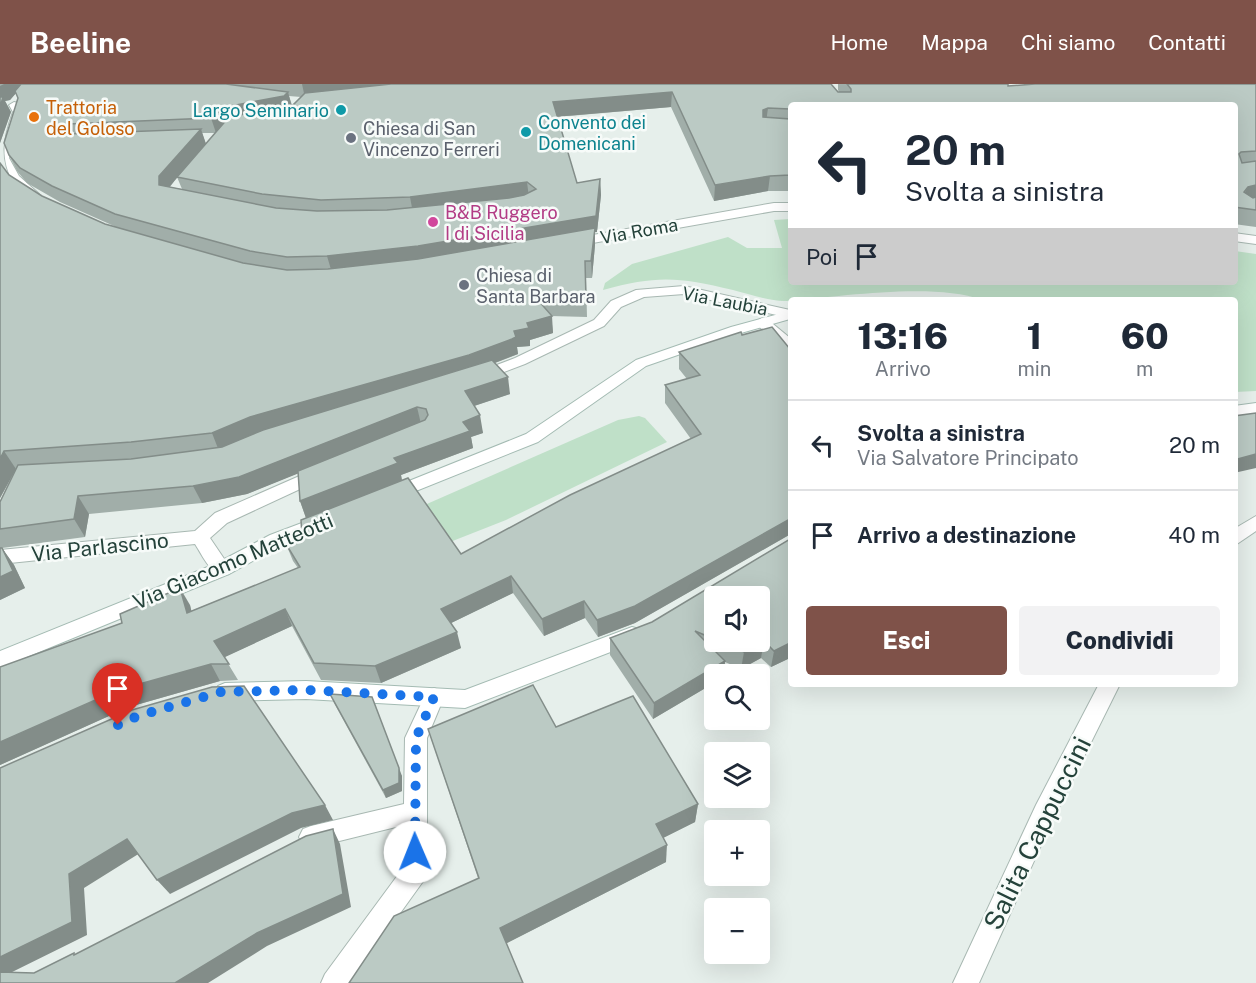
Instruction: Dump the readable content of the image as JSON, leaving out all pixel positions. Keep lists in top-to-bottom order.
{
  "streets": {
    "street": [
      "Via Roma",
      "Via Laubia",
      "Via Parlascino",
      "Via Giacomo Matteotti",
      "Salita Cappuccini"
    ]
  },
  "crossings": [
    ["Via Parlascino", "Via Giacomo Matteotti"]
  ],
  "places": [
    "Largo Seminario",
    "Trattoria del Goloso",
    "Convento dei Domenicani",
    "Chiesa di San Vincenzo Ferreri",
    "B&B Ruggero I di Sicilia",
    "Chiesa di Santa Barbara"
  ],
  "page": {
    "header": "Beeline",
    "nav": [
      "Home",
      "Mappa",
      "Chi siamo",
      "Contatti"
    ],
    "turn": ["20 m", "Svolta a sinistra"],
    "then": "Poi",
    "eta": [
      "13:16",
      "Arrivo",
      "1",
      "min",
      "60",
      "m"
    ],
    "list": [
      {
        "name": "Svolta a sinistra",
        "note": "Via Salvatore Principato",
        "value": "20 m"
      },
      {
        "name": "Arrivo a destinazione",
        "value": "40 m"
      }
    ],
    "map_buttons": ["+", "−"],
    "buttons": ["Esci", "Condividi"]
  }
}
